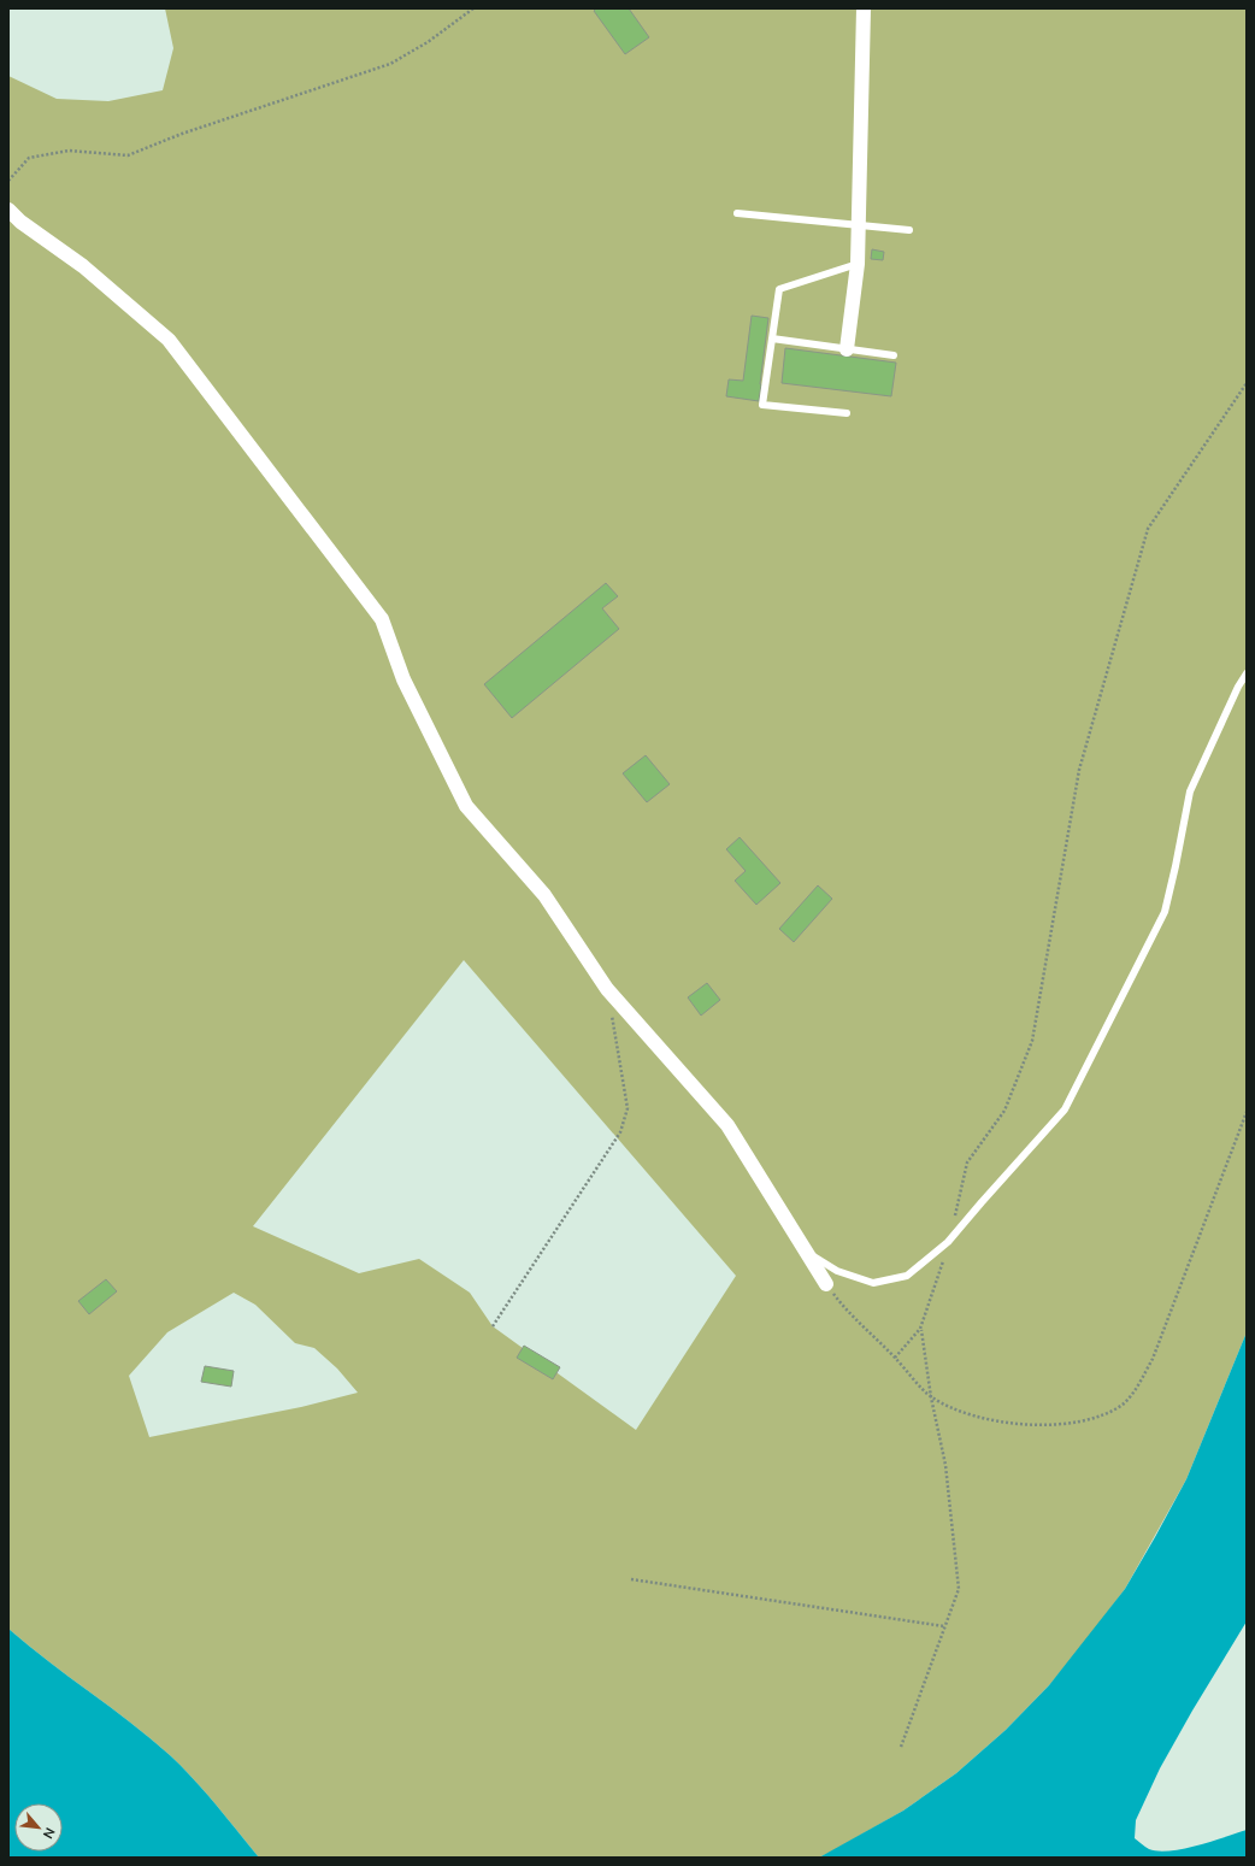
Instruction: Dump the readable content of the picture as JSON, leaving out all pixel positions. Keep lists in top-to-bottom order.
{
  "north": "bottom right"
}
